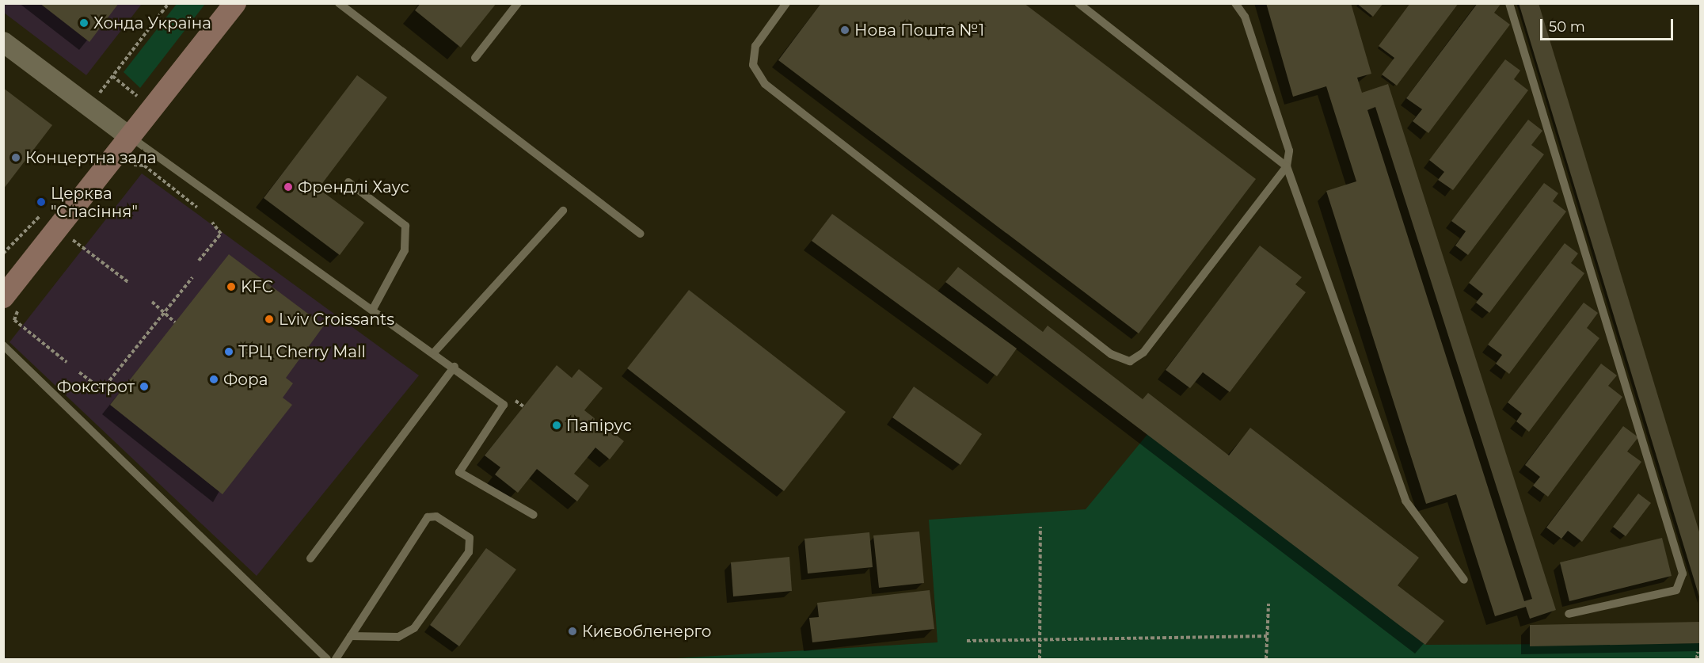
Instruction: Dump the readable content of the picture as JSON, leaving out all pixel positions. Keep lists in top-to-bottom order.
{
  "places": [
    "Хонда Україна",
    "Нова Пошта №1",
    "Концертна зала",
    "Френдлі Хаус",
    "Церква \"Спасіння\"",
    "KFC",
    "Lviv Croissants",
    "ТРЦ Cherry Mall",
    "Фора",
    "Фокстрот",
    "Папірус",
    "Києвобленерго"
  ],
  "scale_bar": "50 m"
}
